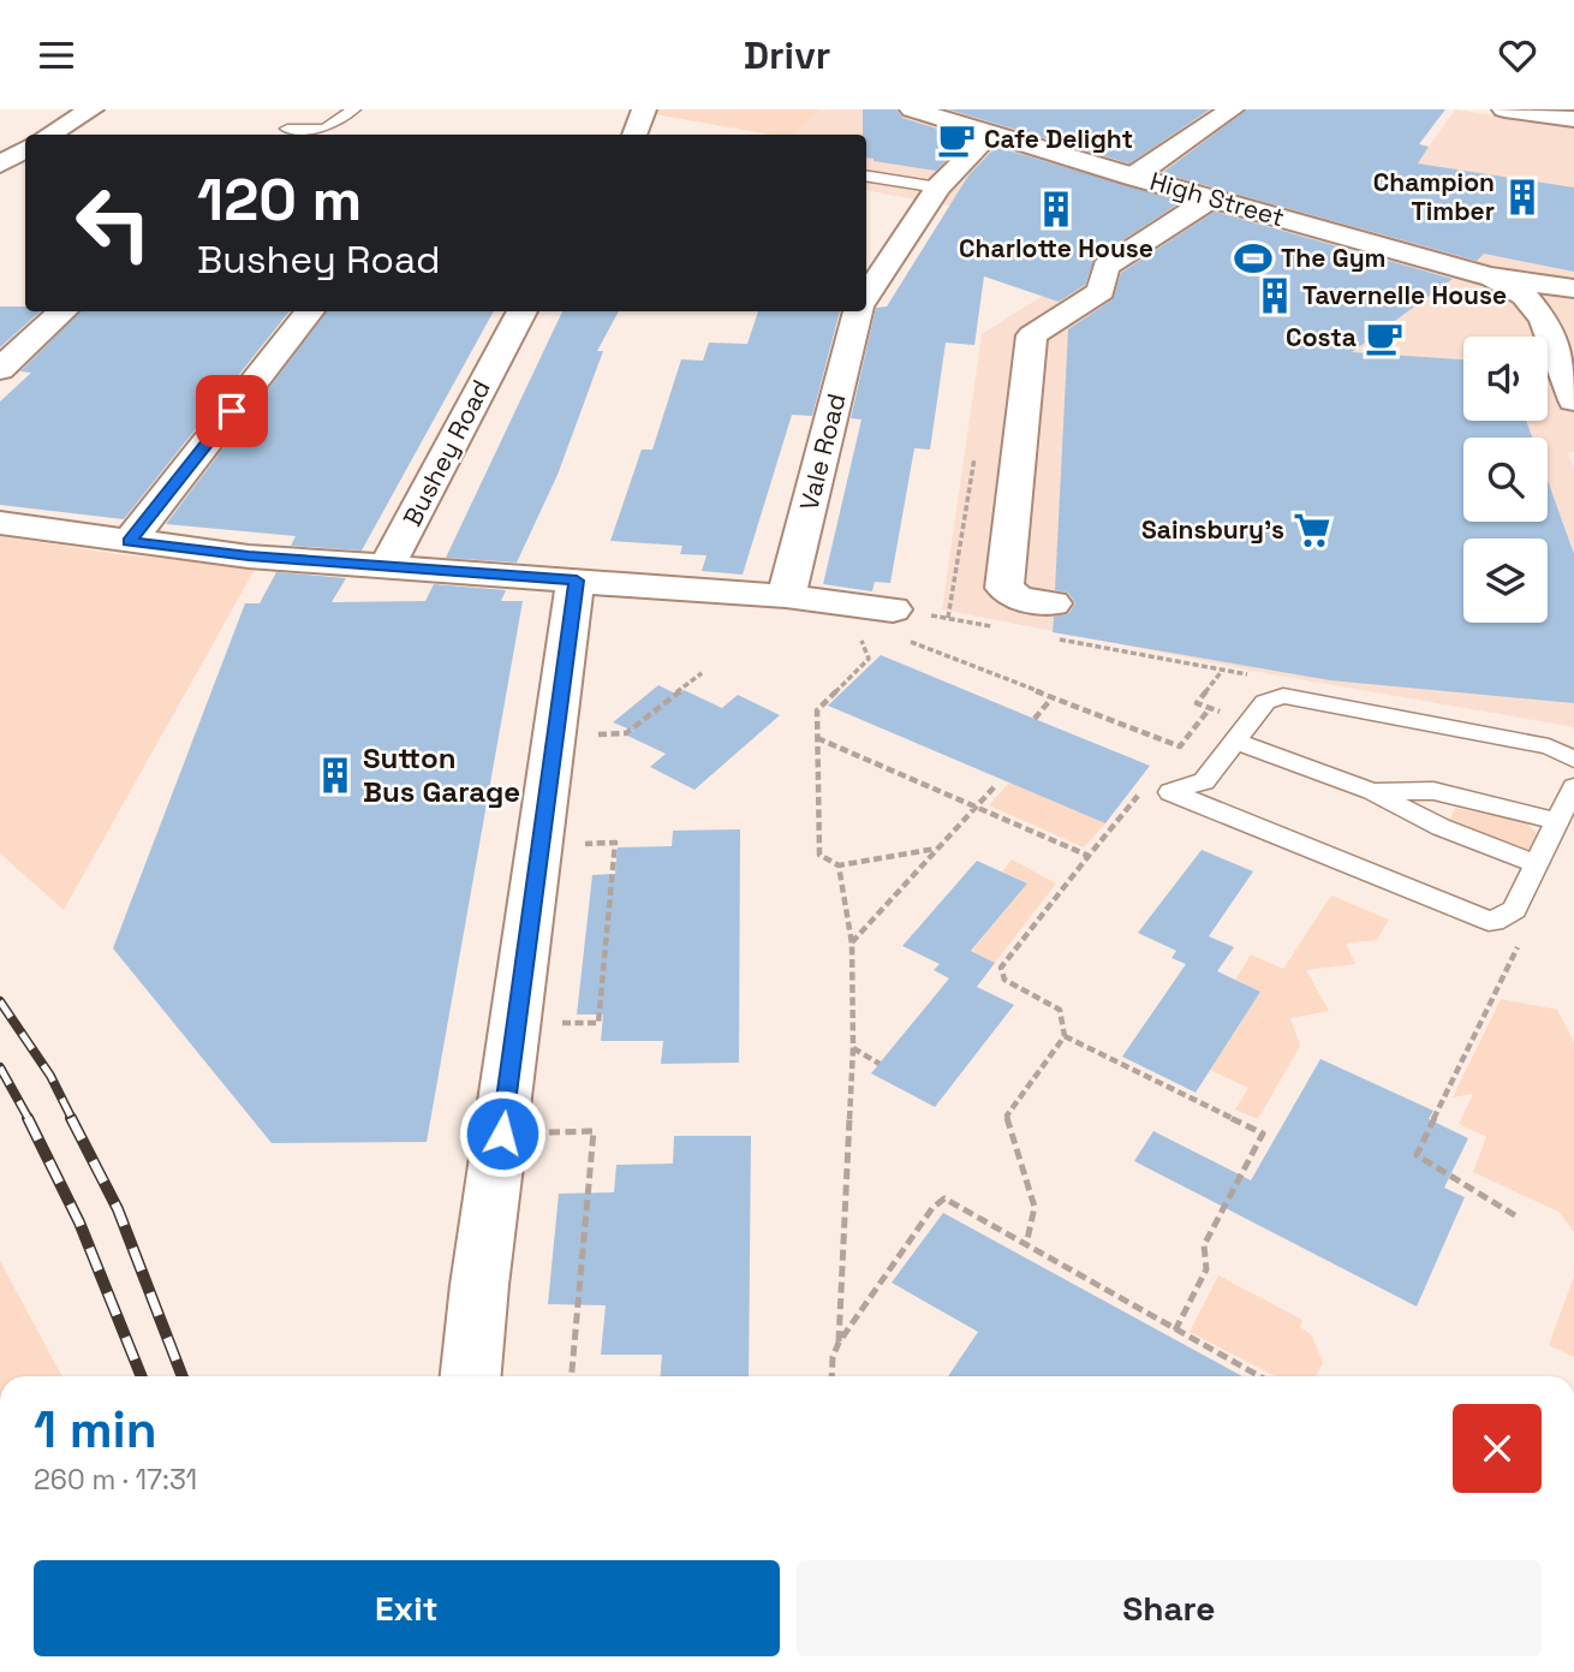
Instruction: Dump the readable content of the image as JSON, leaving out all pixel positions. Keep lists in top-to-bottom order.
{
  "streets": {
    "street": ["High Street", "Vale Road", "Bushey Road"]
  },
  "crossings": [
    ["Vale Road", "Bushey Road"]
  ],
  "places": {
    "cafe": ["Cafe Delight", "Costa"],
    "building": [
      "Champion Timber",
      "Charlotte House",
      "Tavernelle House",
      "Sutton Bus Garage"
    ],
    "sports": ["The Gym"],
    "supermarket": ["Sainsbury's"]
  },
  "page": {
    "header": "Drivr",
    "turn": ["120 m", "Bushey Road"],
    "heading": ["1 min", "260 m · 17:31"],
    "buttons": ["Exit", "Share"]
  }
}
